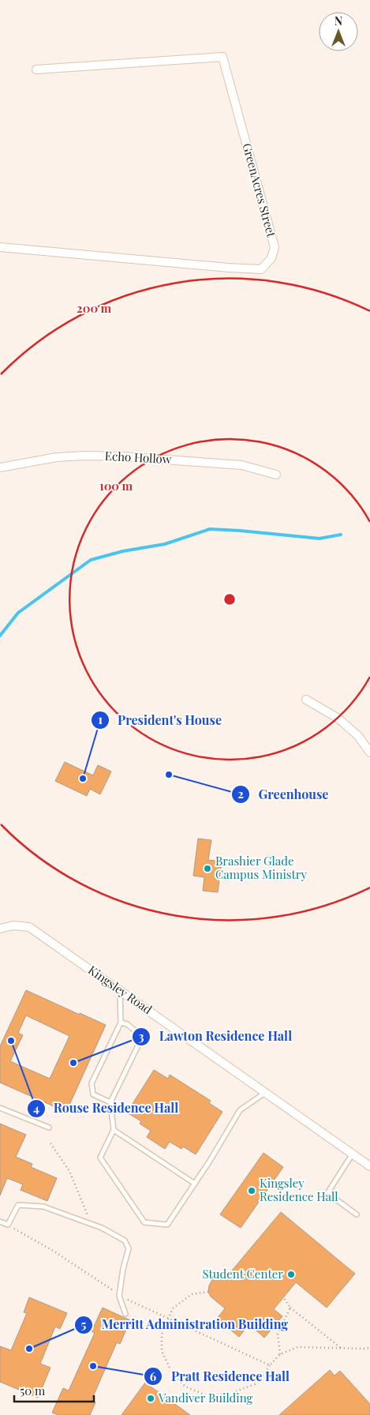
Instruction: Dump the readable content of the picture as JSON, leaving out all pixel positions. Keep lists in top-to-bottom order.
{
  "streets": {
    "street": ["GreenAcres Street", "Echo Hollow", "Kingsley Road"]
  },
  "places": [
    "Greenhouse",
    "President's House",
    "Brashier Glade Campus Ministry",
    "Rouse Residence Hall",
    "Lawton Residence Hall",
    "Kingsley Residence Hall",
    "Student Center",
    "Merritt Administration Building",
    "Pratt Residence Hall",
    "Vandiver Building"
  ],
  "scale_bar": "50 m",
  "north": "top",
  "rings": ["200 m", "100 m"]
}
